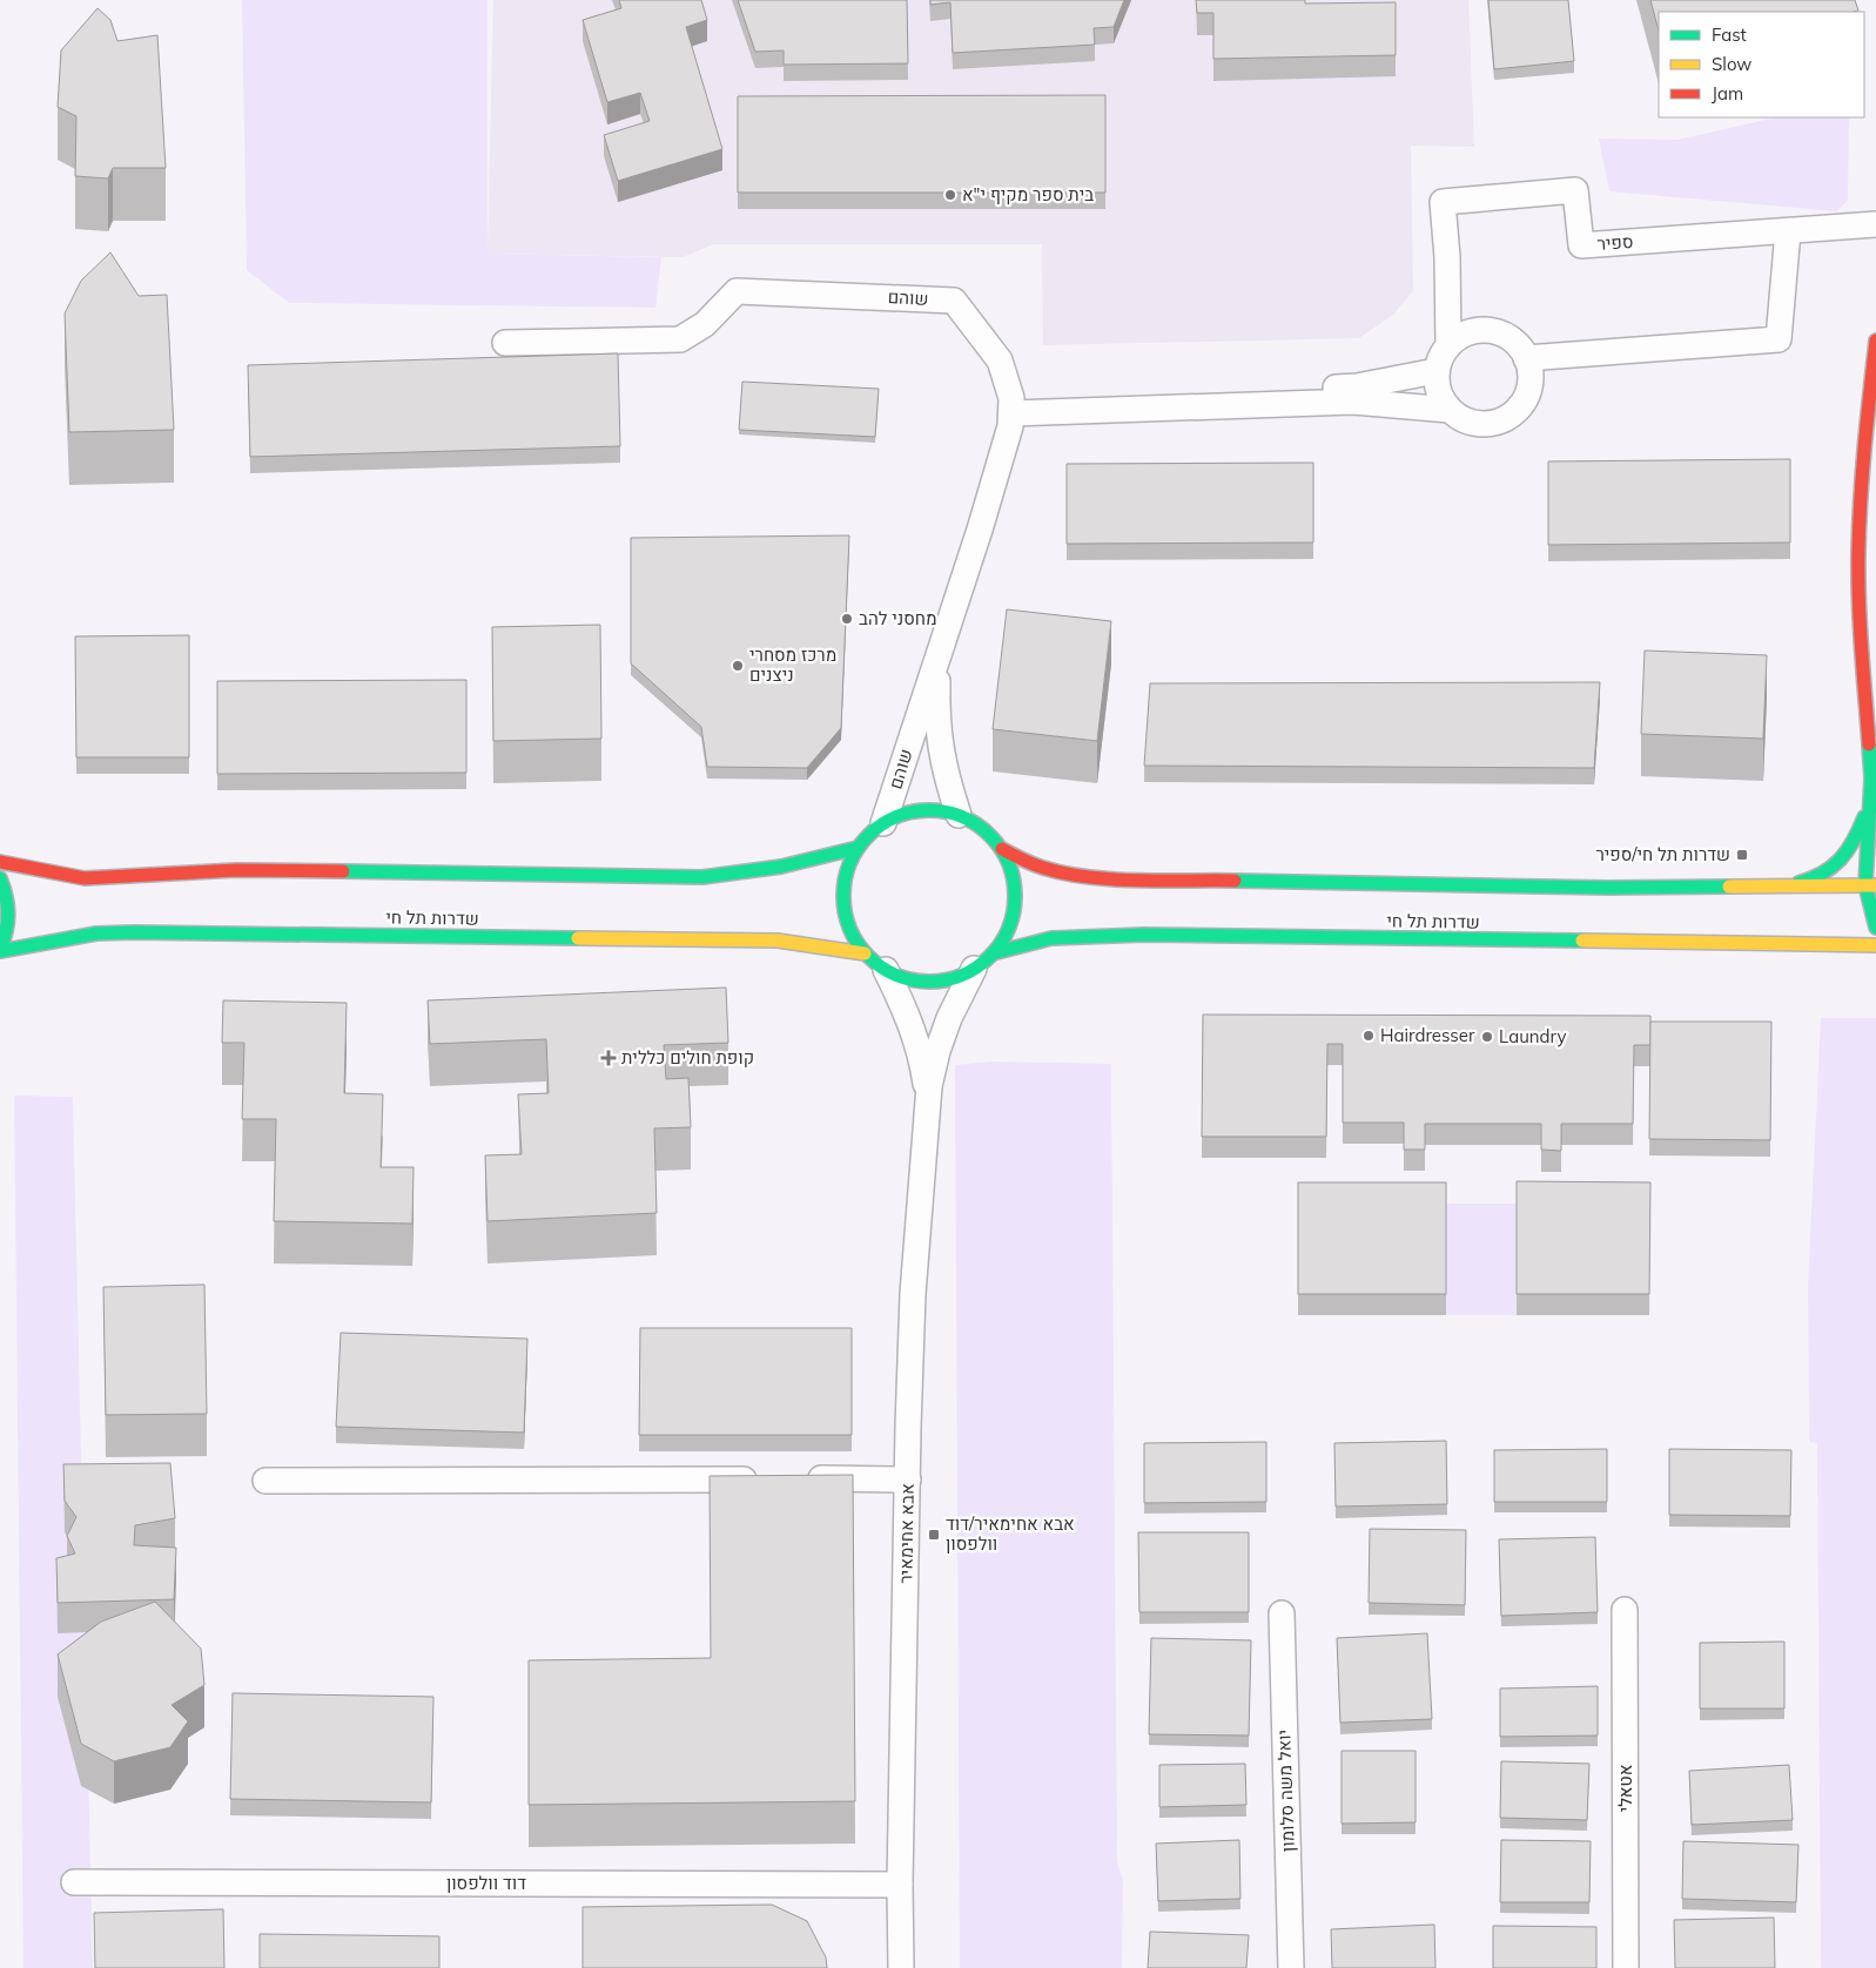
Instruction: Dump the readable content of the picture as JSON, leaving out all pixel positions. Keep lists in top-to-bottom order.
{
  "streets": {
    "main road": ["שדרות תל חי"],
    "street": [
      "ספיר",
      "שוהם",
      "אבא אחימאיר",
      "אטאלי",
      "יואל משה סלומון",
      "דוד וולפסון"
    ]
  },
  "crossings": [
    ["שוהם", "שדרות תל חי"],
    ["שוהם", "אבא אחימאיר"],
    ["שדרות תל חי", "אבא אחימאיר"],
    ["אבא אחימאיר", "דוד וולפסון"]
  ],
  "places": {
    "other": [
      "בית ספר מקיף י\"א",
      "מחסני להב",
      "מרכז מסחרי ניצנים",
      "Hairdresser",
      "Laundry"
    ],
    "transit": ["שדרות תל חי/ספיר", "אבא אחימאיר/דוד וולפסון"],
    "health": ["קופת חולים כללית"]
  },
  "legend": ["Fast", "Slow", "Jam"]
}
